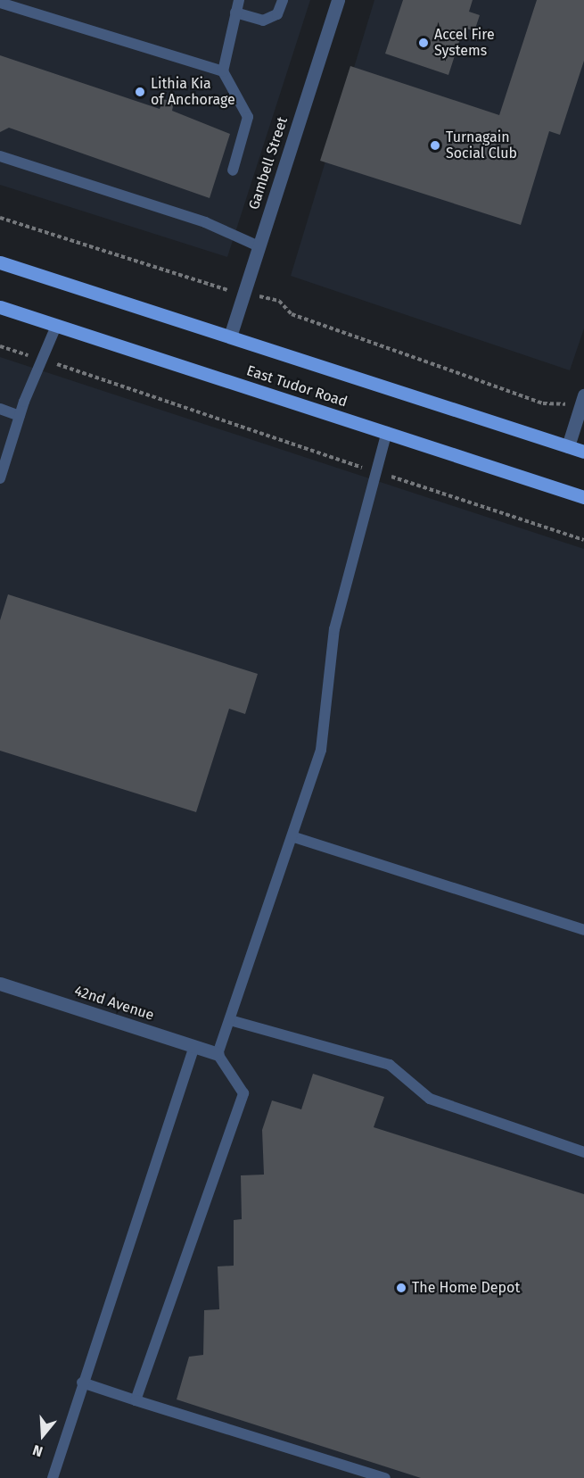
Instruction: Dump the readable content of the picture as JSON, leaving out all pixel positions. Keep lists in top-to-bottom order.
{
  "streets": {
    "main road": ["East Tudor Road"],
    "street": ["Gambell Street", "42nd Avenue"]
  },
  "crossings": [
    ["Gambell Street", "East Tudor Road"]
  ],
  "places": [
    "Accel Fire Systems",
    "Lithia Kia of Anchorage",
    "Turnagain Social Club",
    "The Home Depot"
  ],
  "north": "bottom"
}
